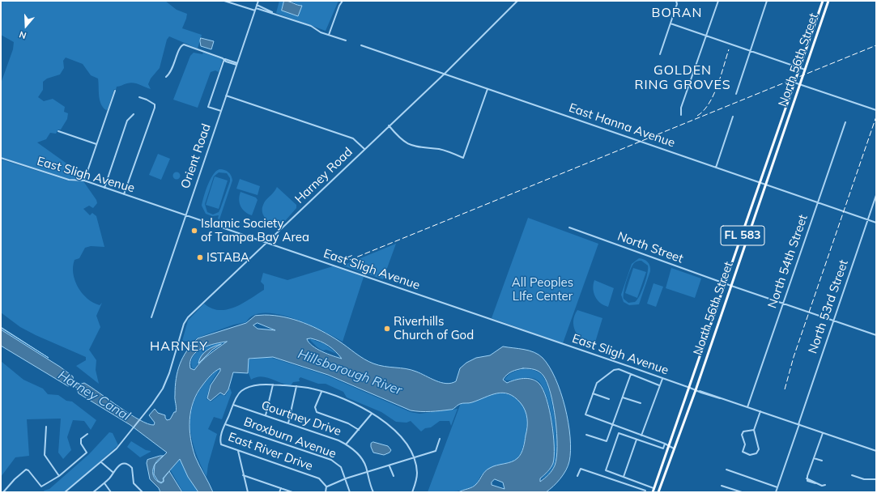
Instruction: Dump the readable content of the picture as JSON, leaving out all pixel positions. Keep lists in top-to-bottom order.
{
  "streets": {
    "main road": ["North 56th Street", "FL 583"],
    "street": [
      "East Hanna Avenue",
      "Orient Road",
      "East Sligh Avenue",
      "Harney Road",
      "North Street",
      "North 54th Street",
      "North 53rd Street",
      "Courtney Drive",
      "Broxburn Avenue",
      "East River Drive"
    ]
  },
  "crossings": [
    ["North 56th Street", "East Hanna Avenue"],
    ["North 56th Street", "East Sligh Avenue"],
    ["North 56th Street", "North Street"],
    ["East Hanna Avenue", "Harney Road"],
    ["East Hanna Avenue", "North 54th Street"],
    ["East Hanna Avenue", "North 53rd Street"],
    ["Orient Road", "East Sligh Avenue"],
    ["East Sligh Avenue", "Harney Road"],
    ["East Sligh Avenue", "North 54th Street"],
    ["East Sligh Avenue", "North 53rd Street"],
    ["North Street", "North 54th Street"],
    ["North Street", "North 53rd Street"],
    ["Courtney Drive", "East River Drive"],
    ["Broxburn Avenue", "East River Drive"]
  ],
  "districts": ["BORAN", "GOLDEN RING GROVES", "HARNEY"],
  "water": ["Hillsborough River", "Harney Canal"],
  "parks": ["All Peoples LIfe Center"],
  "places": ["Islamic Society of Tampa Bay Area", "ISTABA", "Riverhills Church of God"],
  "north": "bottom"
}
